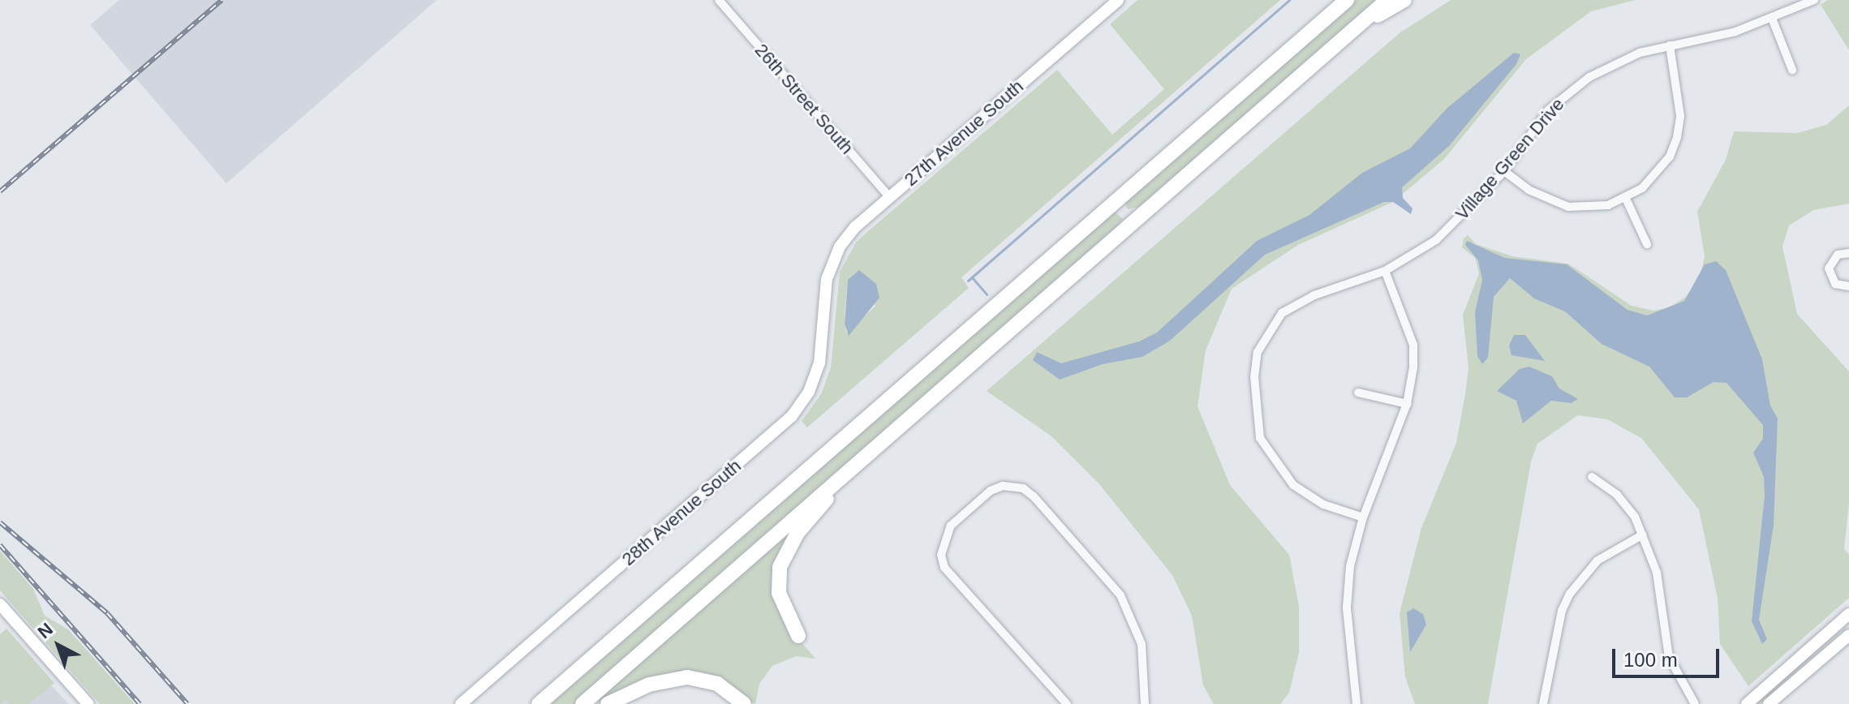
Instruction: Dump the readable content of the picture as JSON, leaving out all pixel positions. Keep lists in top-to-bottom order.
{
  "streets": {
    "street": [
      "26th Street South",
      "27th Avenue South",
      "Village Green Drive",
      "28th Avenue South"
    ]
  },
  "crossings": [
    ["26th Street South", "27th Avenue South"],
    ["27th Avenue South", "28th Avenue South"]
  ],
  "scale_bar": "100 m",
  "north": "top left"
}
